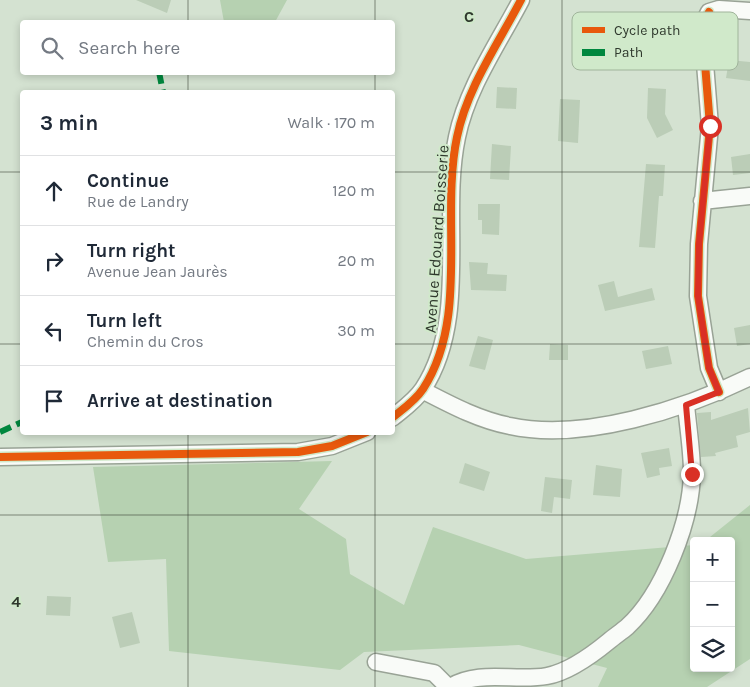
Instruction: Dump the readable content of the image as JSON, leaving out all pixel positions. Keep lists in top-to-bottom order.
{
  "streets": {
    "street": ["Avenue Edouard Boisserie"]
  },
  "legend": ["Cycle path", "Path"],
  "page": {
    "search": "Search here",
    "heading": ["3 min", "Walk · 170 m"],
    "list": [
      ["Continue", "Rue de Landry", "120 m"],
      ["Turn right", "Avenue Jean Jaurès", "20 m"],
      ["Turn left", "Chemin du Cros", "30 m"],
      "Arrive at destination"
    ],
    "map_buttons": ["+", "−"]
  },
  "grid": {
    "columns": ["C"],
    "rows": ["4"]
  }
}
